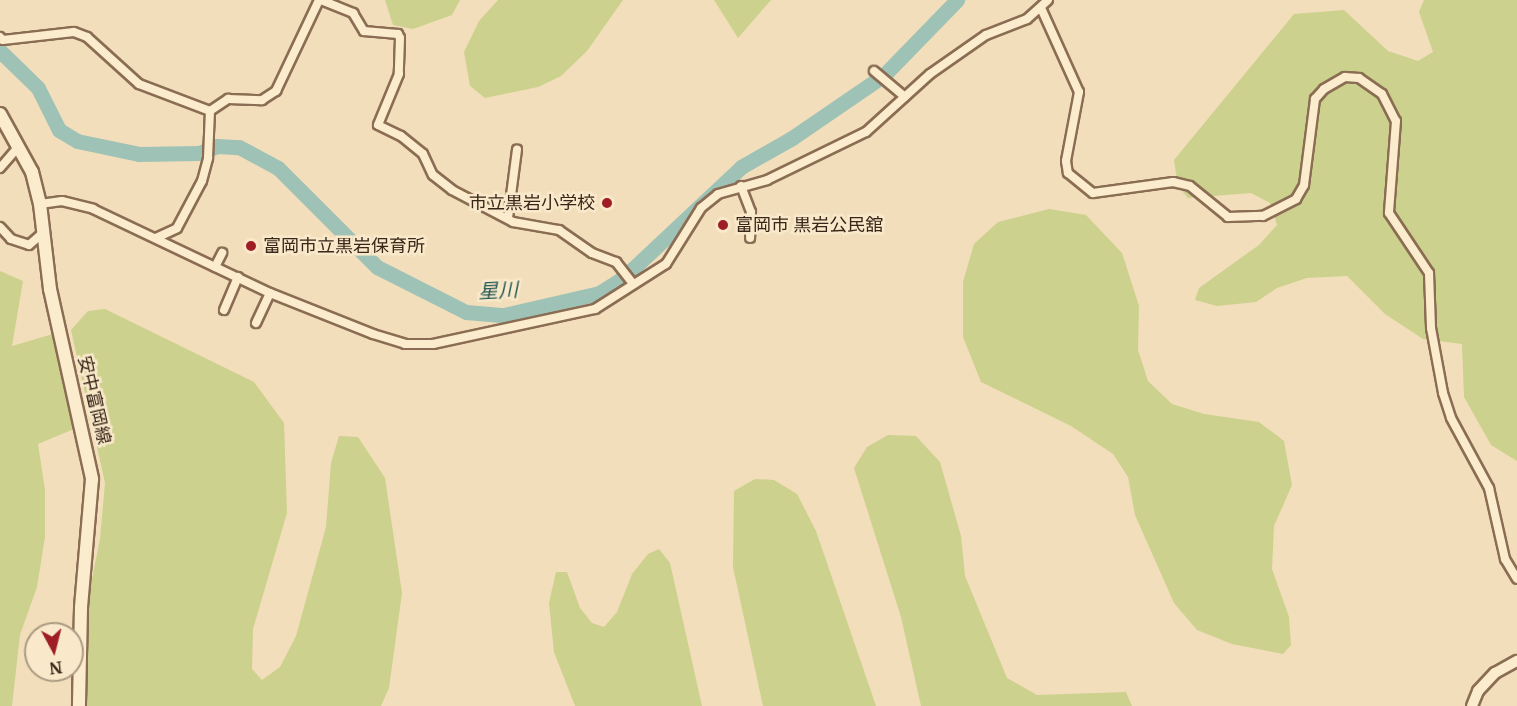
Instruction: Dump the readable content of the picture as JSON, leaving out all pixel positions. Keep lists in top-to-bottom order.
{
  "streets": {
    "main road": ["安中富岡線"]
  },
  "water": ["星川"],
  "places": ["市立黒岩小学校", "富岡市 黒岩公民舘", "富岡市立黒岩保育所"],
  "north": "bottom"
}
